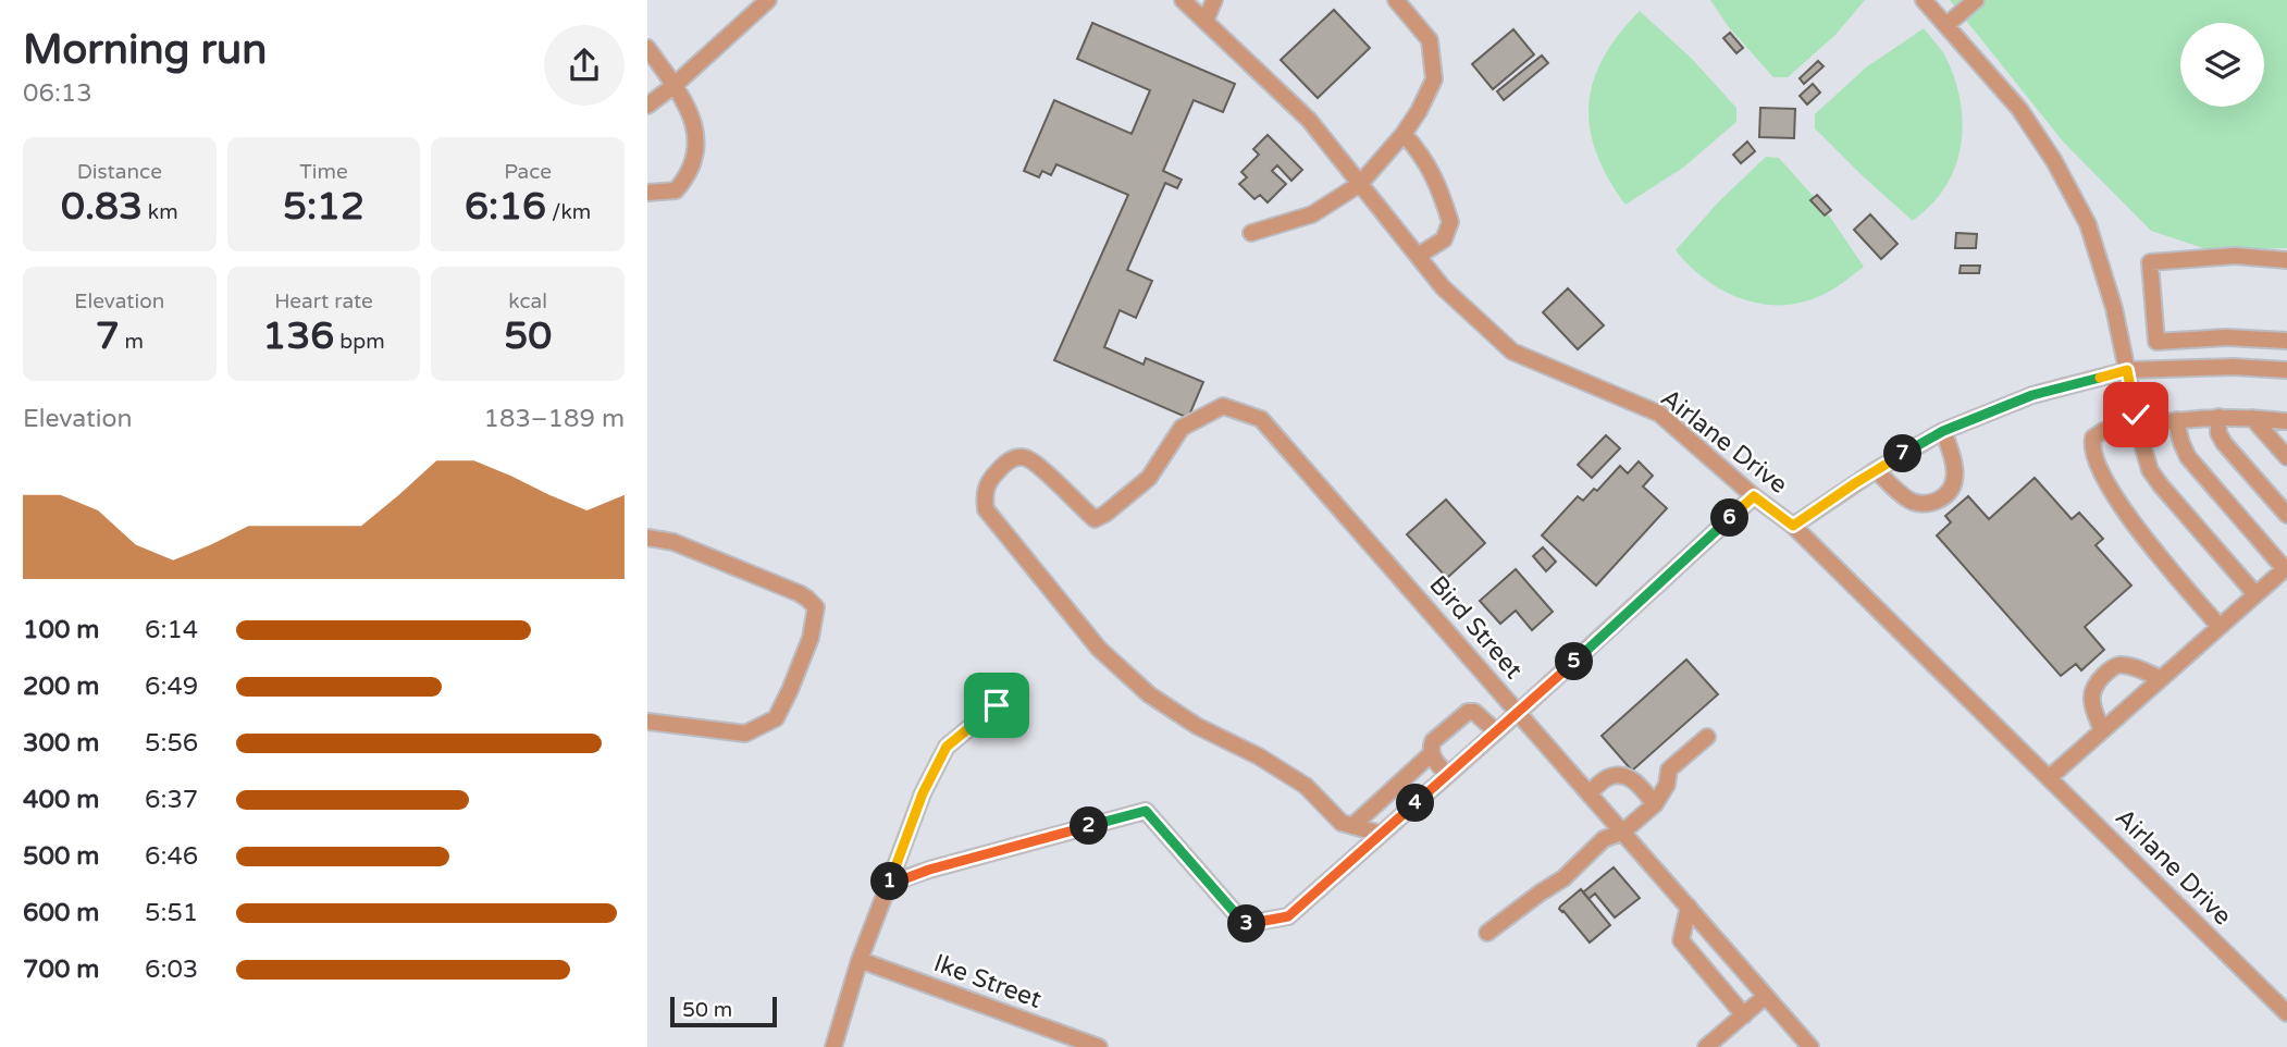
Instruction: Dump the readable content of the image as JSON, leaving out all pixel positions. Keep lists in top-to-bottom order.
{
  "streets": {
    "street": ["Airlane Drive", "Bird Street", "Ike Street"]
  },
  "scale_bar": "50 m",
  "page": {
    "heading": ["Morning run", "06:13"],
    "stats": [
      ["Distance", "0.83 km"],
      ["Time", "5:12"],
      ["Pace", "6:16 /km"],
      ["Elevation", "7 m"],
      ["Heart rate", "136 bpm"],
      ["kcal", "50"]
    ],
    "chart": ["Elevation", "183–189 m"],
    "pins": [
      "7",
      "6",
      "5",
      "4",
      "2",
      "1",
      "3"
    ],
    "list": [
      {
        "name": "100 m",
        "note": "6:14"
      },
      {
        "name": "200 m",
        "note": "6:49"
      },
      {
        "name": "300 m",
        "note": "5:56"
      },
      {
        "name": "400 m",
        "note": "6:37"
      },
      {
        "name": "500 m",
        "note": "6:46"
      },
      {
        "name": "600 m",
        "note": "5:51"
      },
      {
        "name": "700 m",
        "note": "6:03"
      }
    ],
    "scale": "50 m"
  }
}
